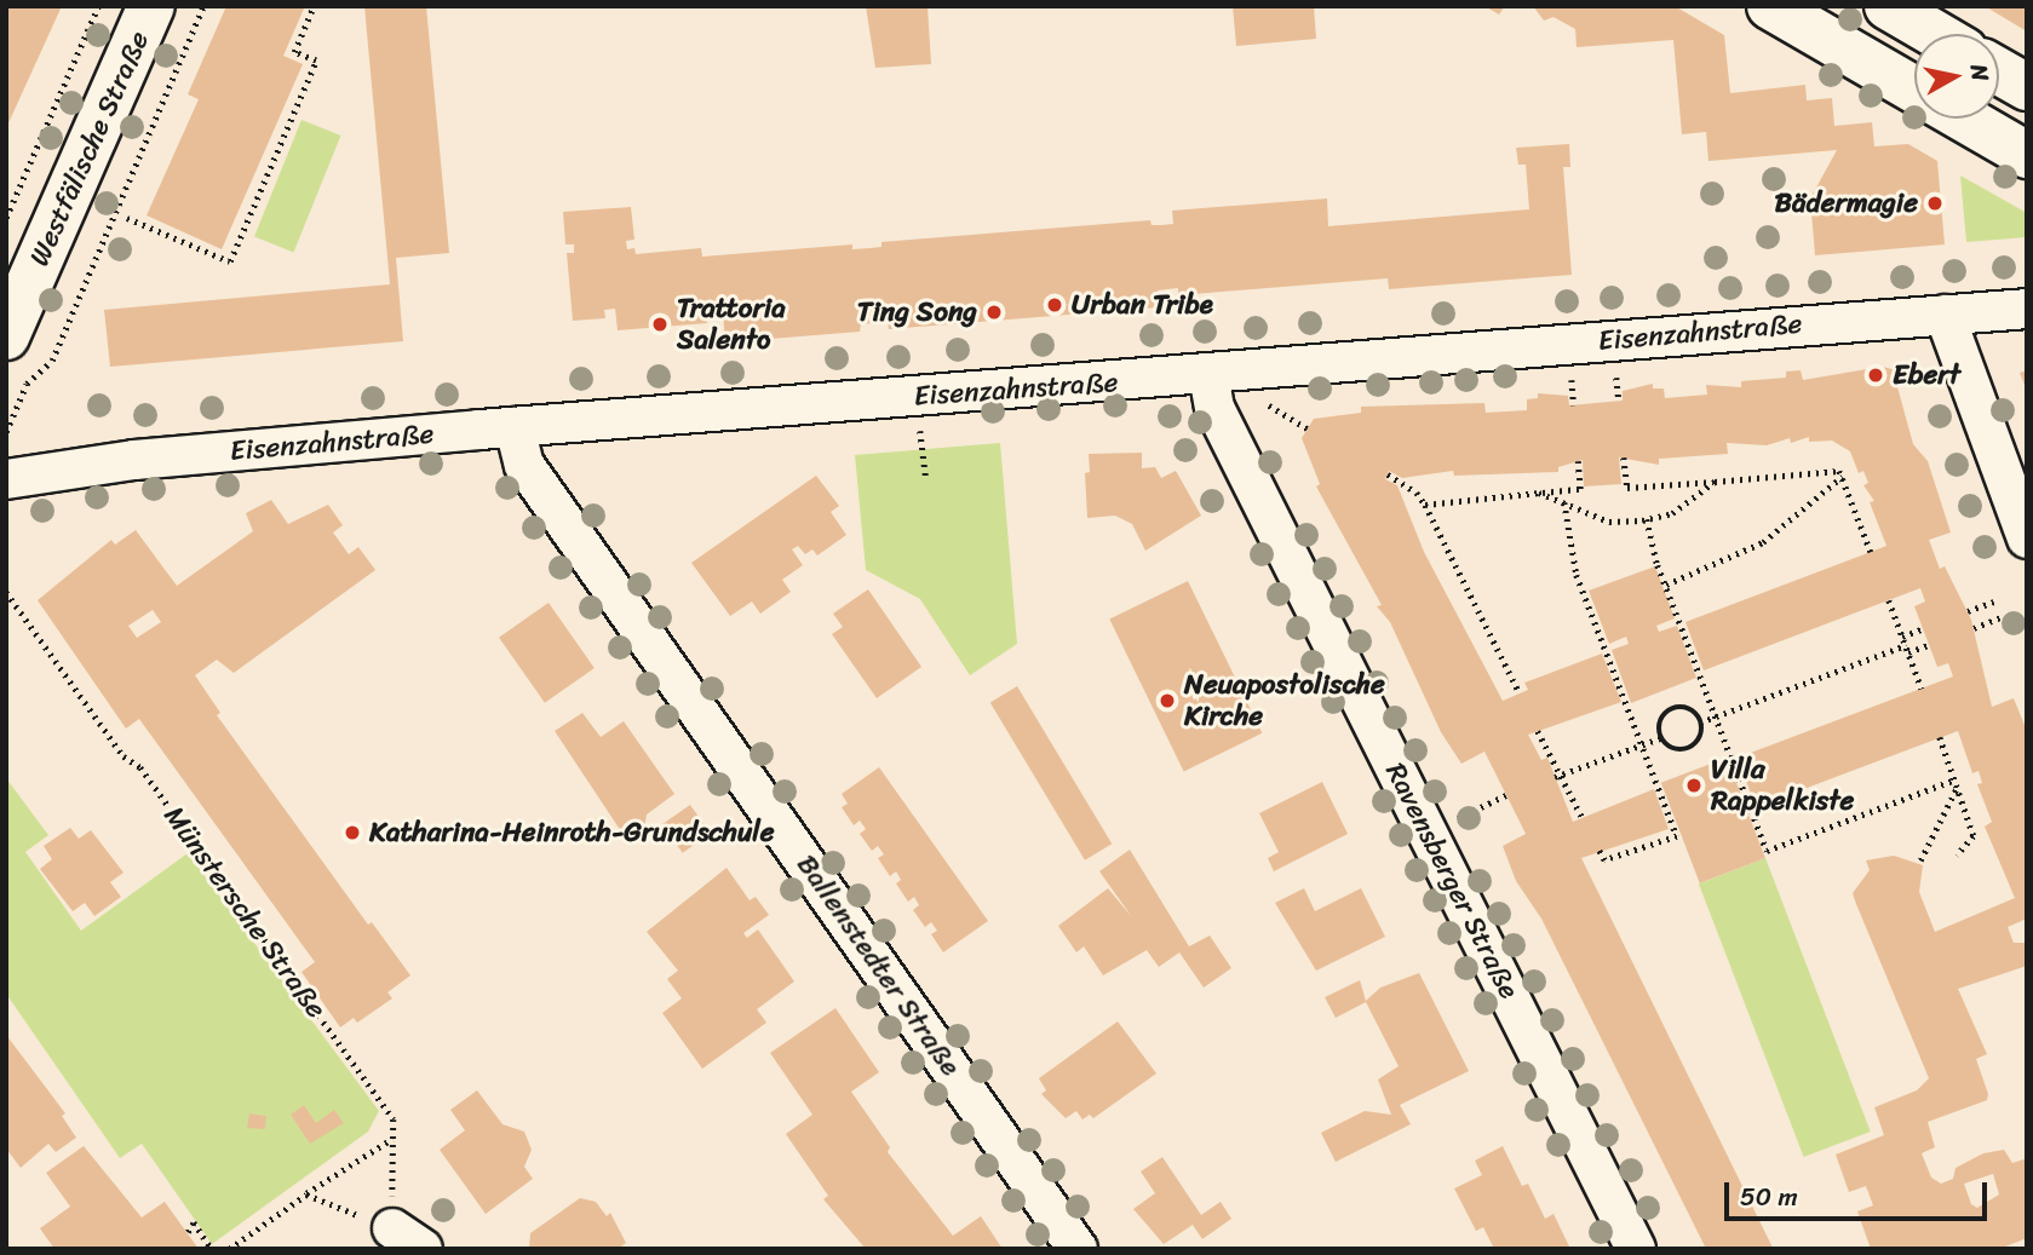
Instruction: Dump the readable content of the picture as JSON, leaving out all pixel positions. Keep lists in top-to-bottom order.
{
  "streets": {
    "street": [
      "Westfälische Straße",
      "Eisenzahnstraße",
      "Ravensberger Straße",
      "Ballenstedter Straße"
    ],
    "path": ["Münstersche Straße"]
  },
  "crossings": [
    ["Eisenzahnstraße", "Ravensberger Straße"],
    ["Eisenzahnstraße", "Ballenstedter Straße"]
  ],
  "places": [
    "Bädermagie",
    "Urban Tribe",
    "Ting Song",
    "Trattoria Salento",
    "Ebert",
    "Neuapostolische Kirche",
    "Villa Rappelkiste",
    "Katharina-Heinroth-Grundschule"
  ],
  "scale_bar": "50 m",
  "north": "right"
}
